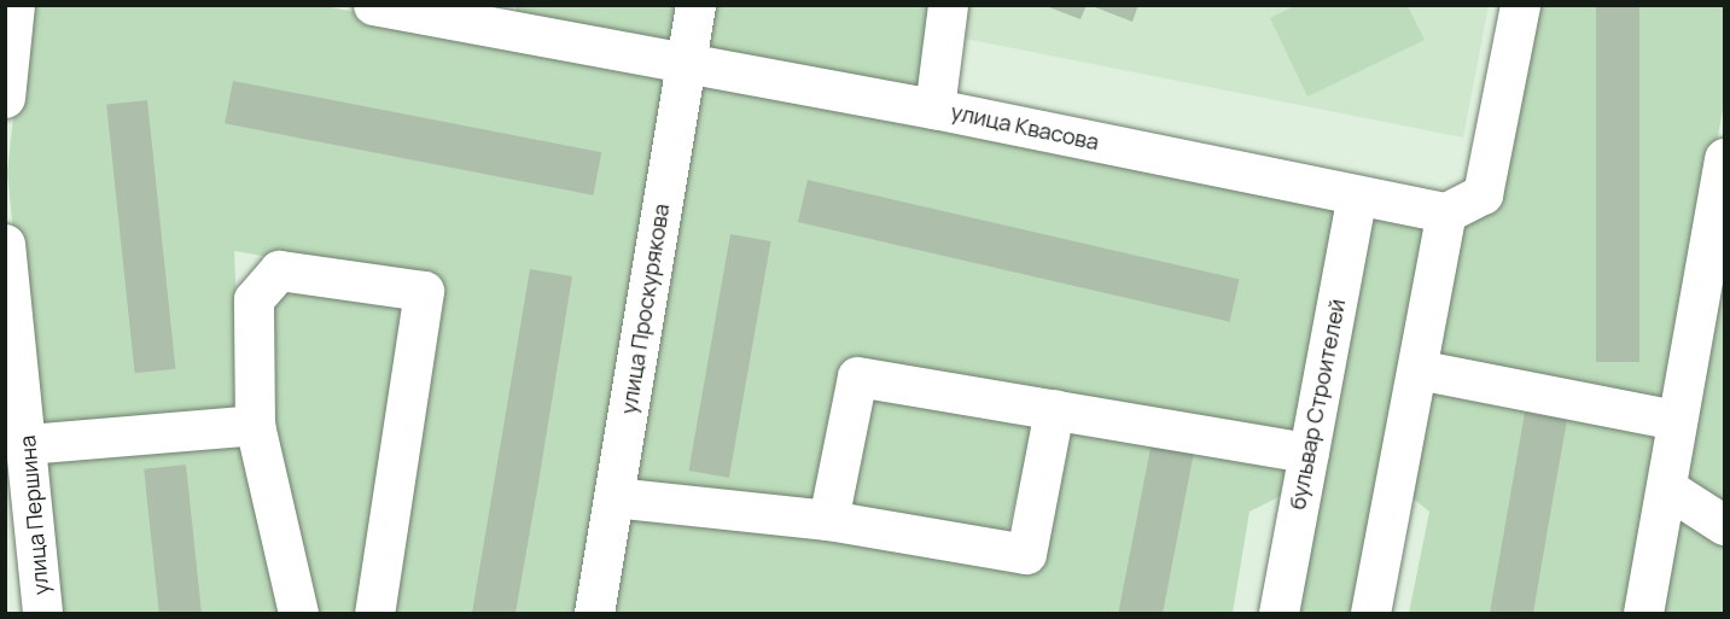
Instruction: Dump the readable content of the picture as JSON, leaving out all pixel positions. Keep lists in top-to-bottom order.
{
  "streets": {
    "street": [
      "улица Квасова",
      "улица Проскурякова",
      "бульвар Строителей",
      "улица Першина"
    ]
  },
  "crossings": [
    ["улица Квасова", "улица Проскурякова"],
    ["улица Квасова", "бульвар Строителей"]
  ]
}
